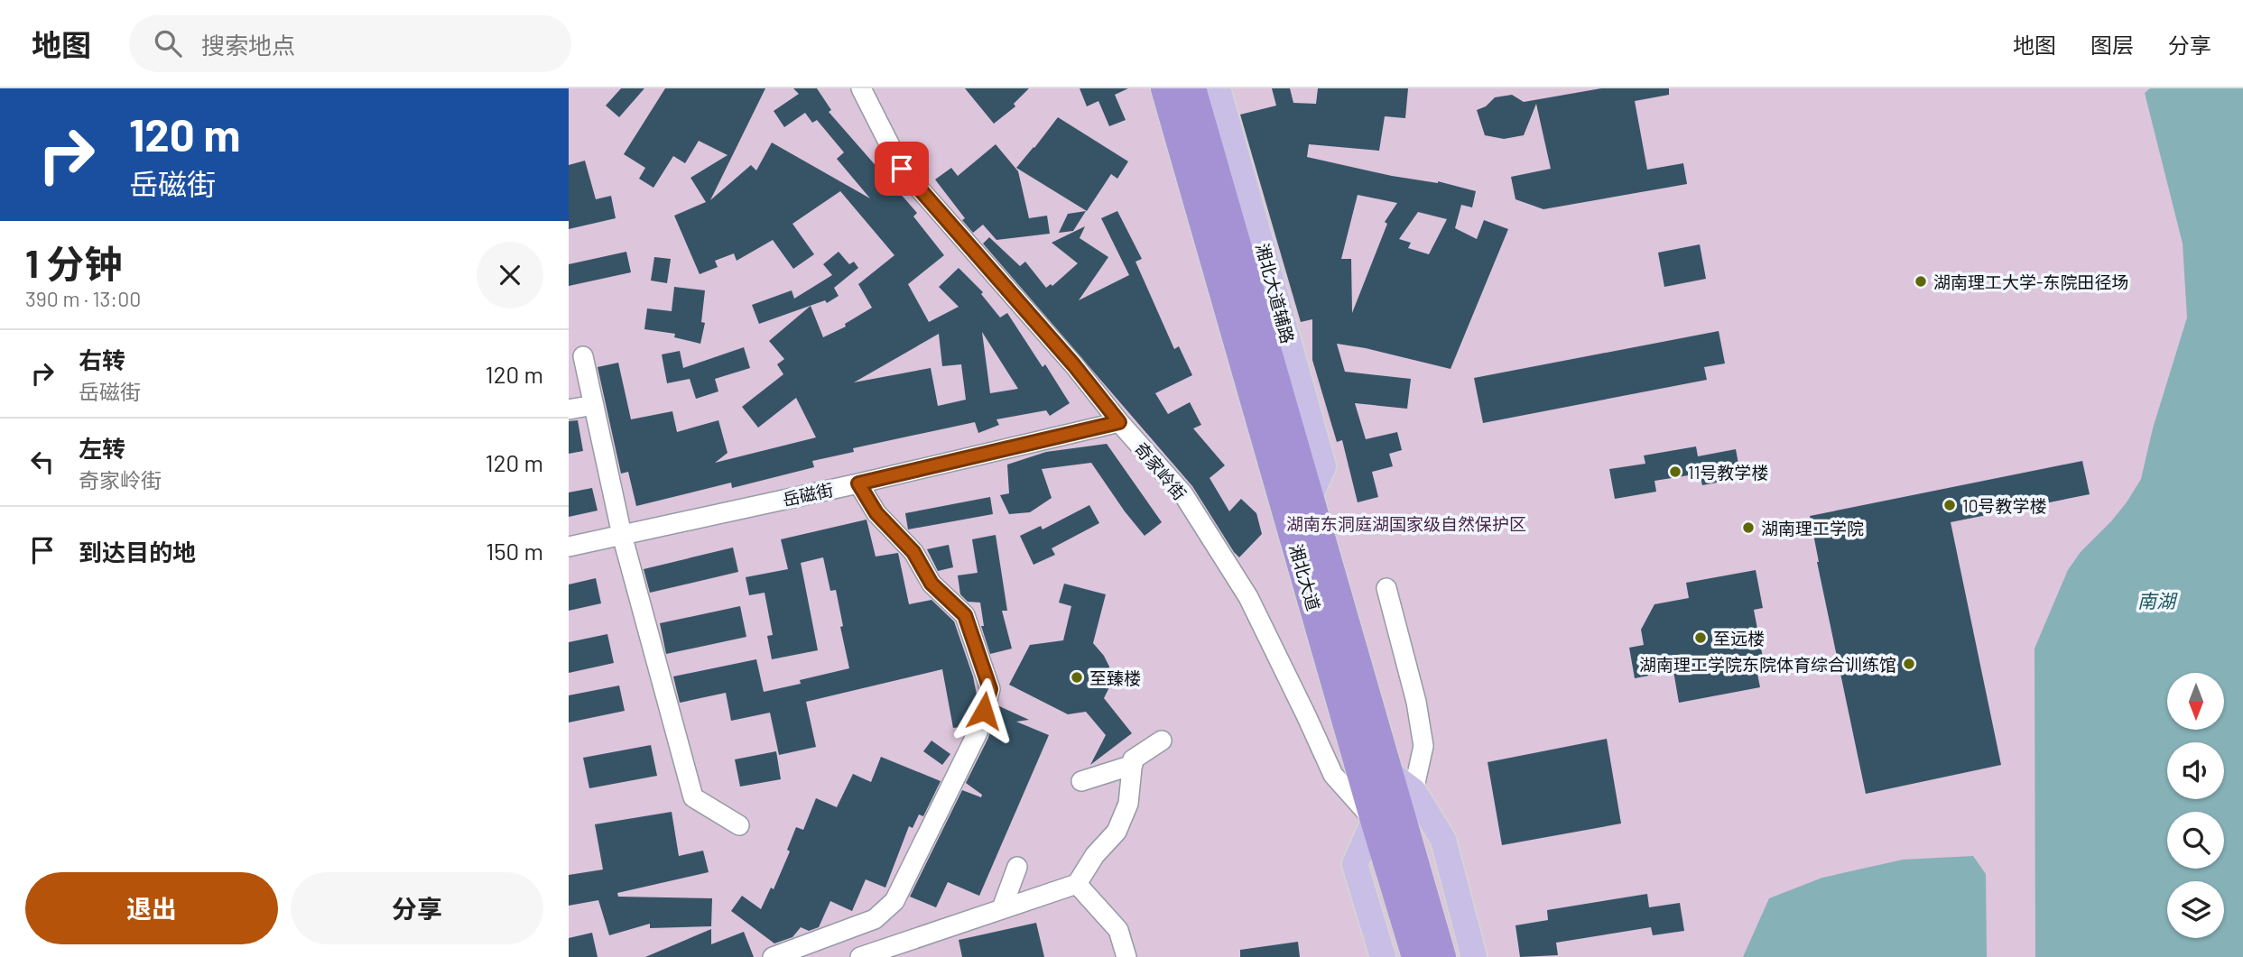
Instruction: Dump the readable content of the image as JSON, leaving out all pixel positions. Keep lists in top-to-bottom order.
{
  "streets": {
    "highway": ["湘北大道"],
    "main road": ["湘北大道辅路"],
    "street": ["奇家岭街", "岳磁街"]
  },
  "crossings": [
    ["湘北大道辅路", "湘北大道"],
    ["奇家岭街", "岳磁街"],
    ["奇家岭街", "湘北大道"]
  ],
  "water": ["南湖"],
  "parks": ["湖南东洞庭湖国家级自然保护区"],
  "places": [
    "湖南理工大学-东院田径场",
    "11号教学楼",
    "10号教学楼",
    "湖南理工学院",
    "至远楼",
    "湖南理工学院东院体育综合训练馆",
    "至臻楼"
  ],
  "north": "bottom",
  "page": {
    "header": "地图",
    "search": "搜索地点",
    "nav": ["地图", "图层", "分享"],
    "turn": ["120 m", "岳磁街"],
    "heading": ["1 分钟", "390 m · 13:00"],
    "list": [
      {
        "name": "右转",
        "note": "岳磁街",
        "value": "120 m"
      },
      {
        "name": "左转",
        "note": "奇家岭街",
        "value": "120 m"
      },
      {
        "name": "到达目的地",
        "value": "150 m"
      }
    ],
    "buttons": ["退出", "分享"]
  }
}
